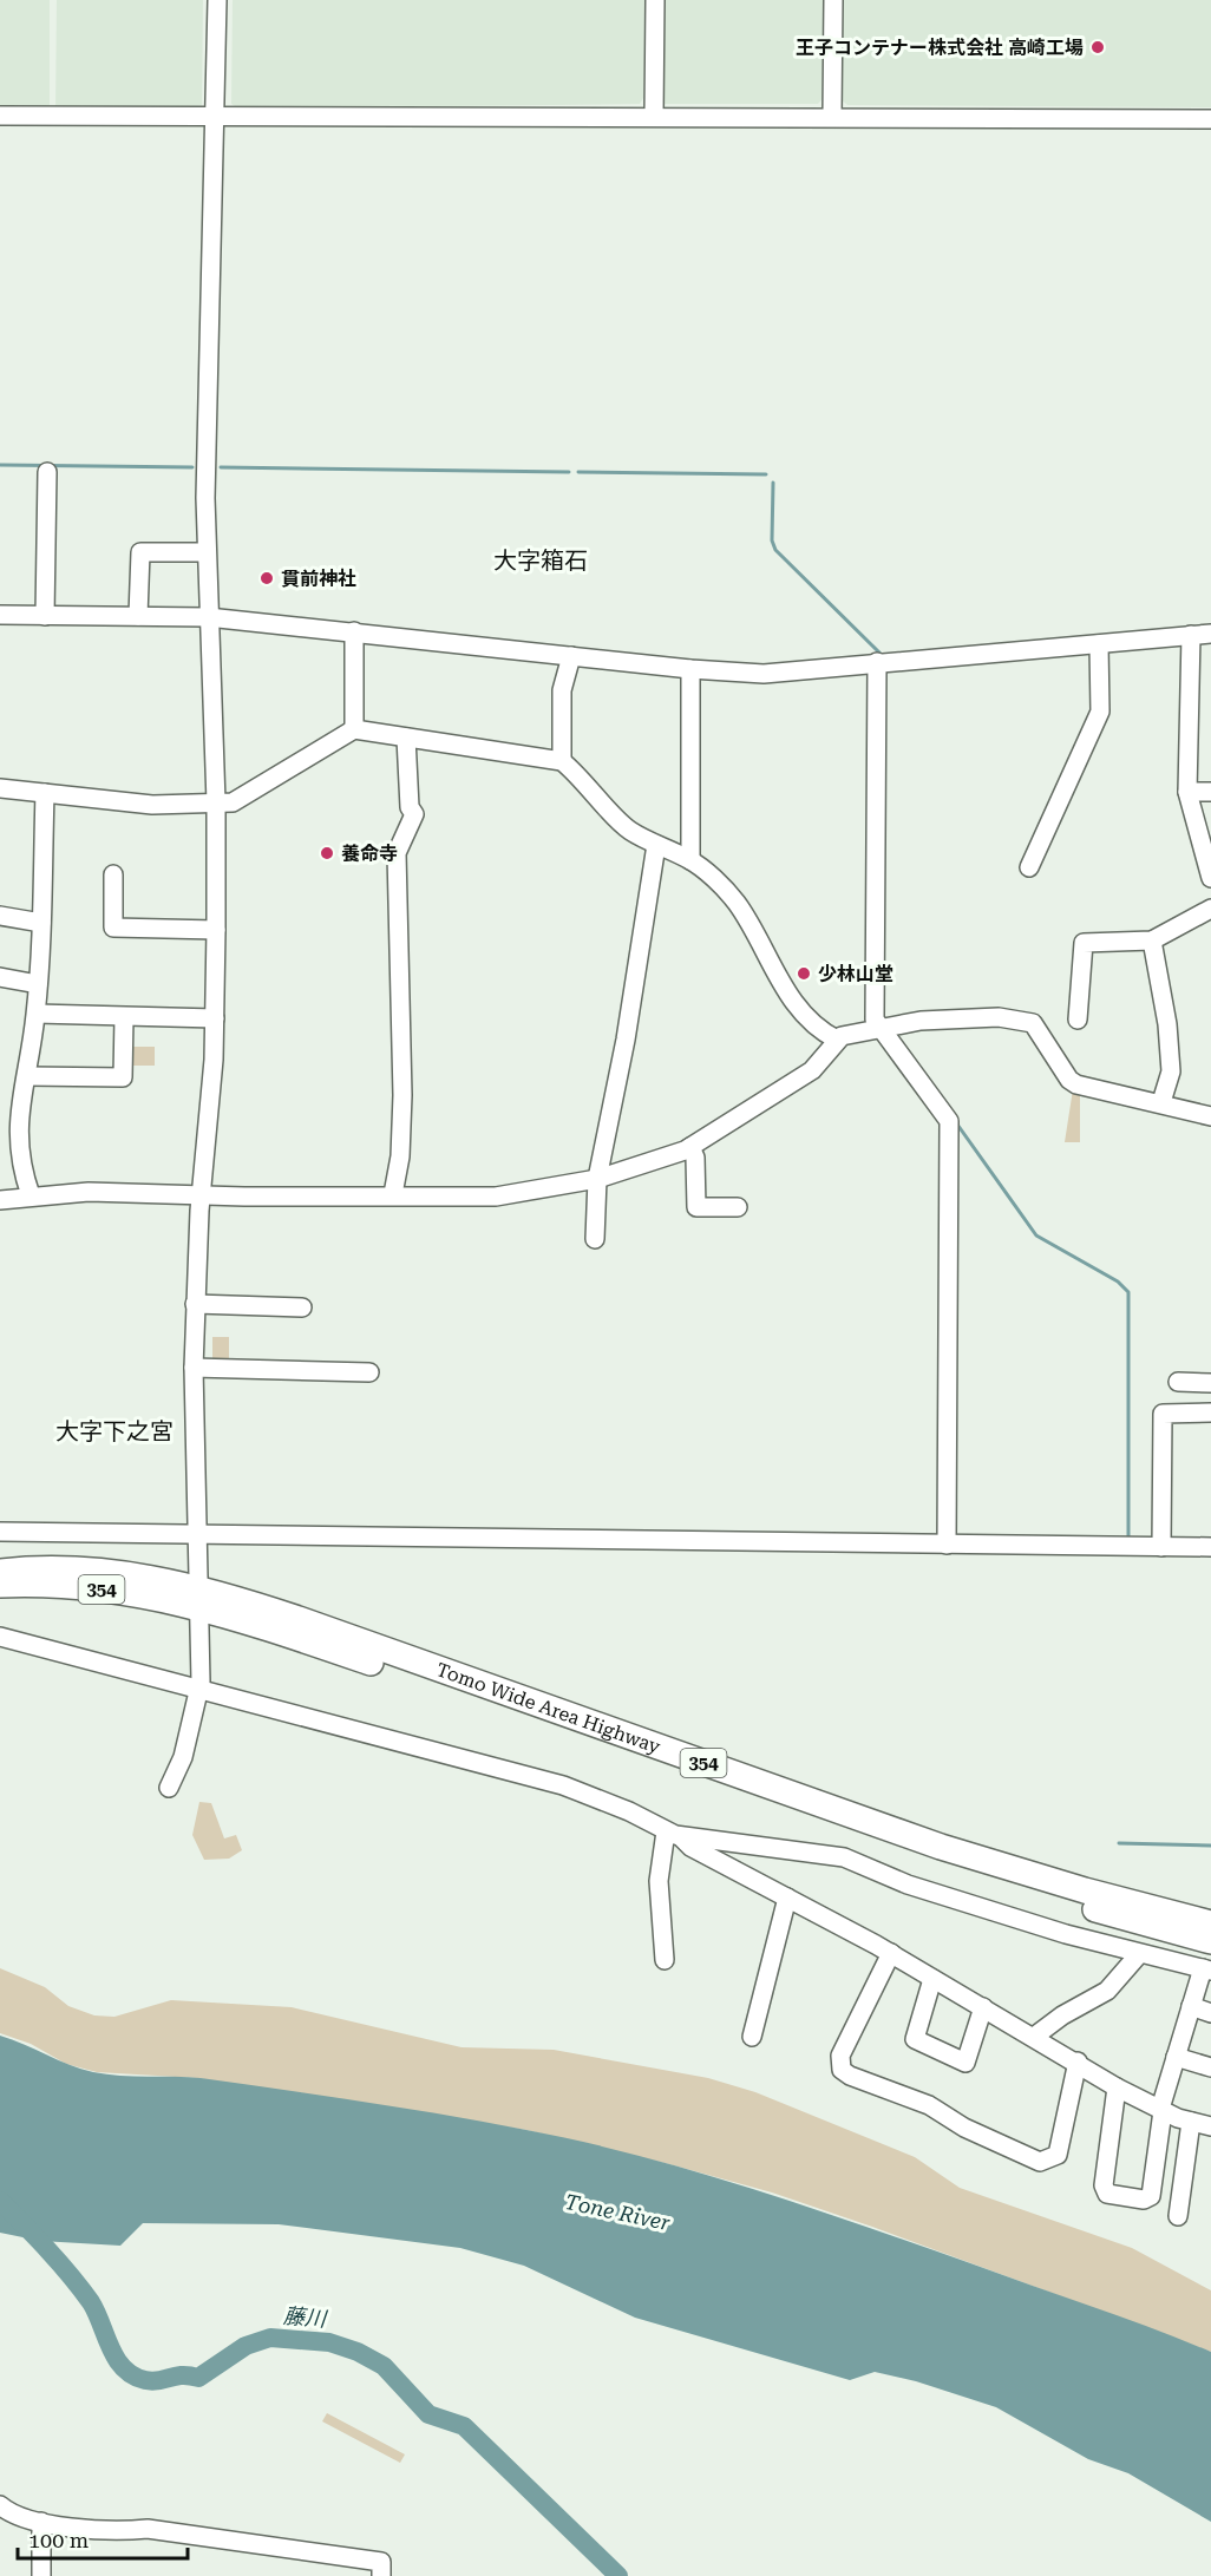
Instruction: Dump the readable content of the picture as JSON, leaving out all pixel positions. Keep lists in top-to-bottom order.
{
  "streets": {
    "highway": ["354", "Tomo Wide Area Highway"]
  },
  "districts": ["大字箱石", "大字下之宮"],
  "water": ["Tone River", "藤川"],
  "places": [
    "王子コンテナー株式会社 高崎工場",
    "貫前神社",
    "養命寺",
    "少林山堂"
  ],
  "scale_bar": "100 m"
}
